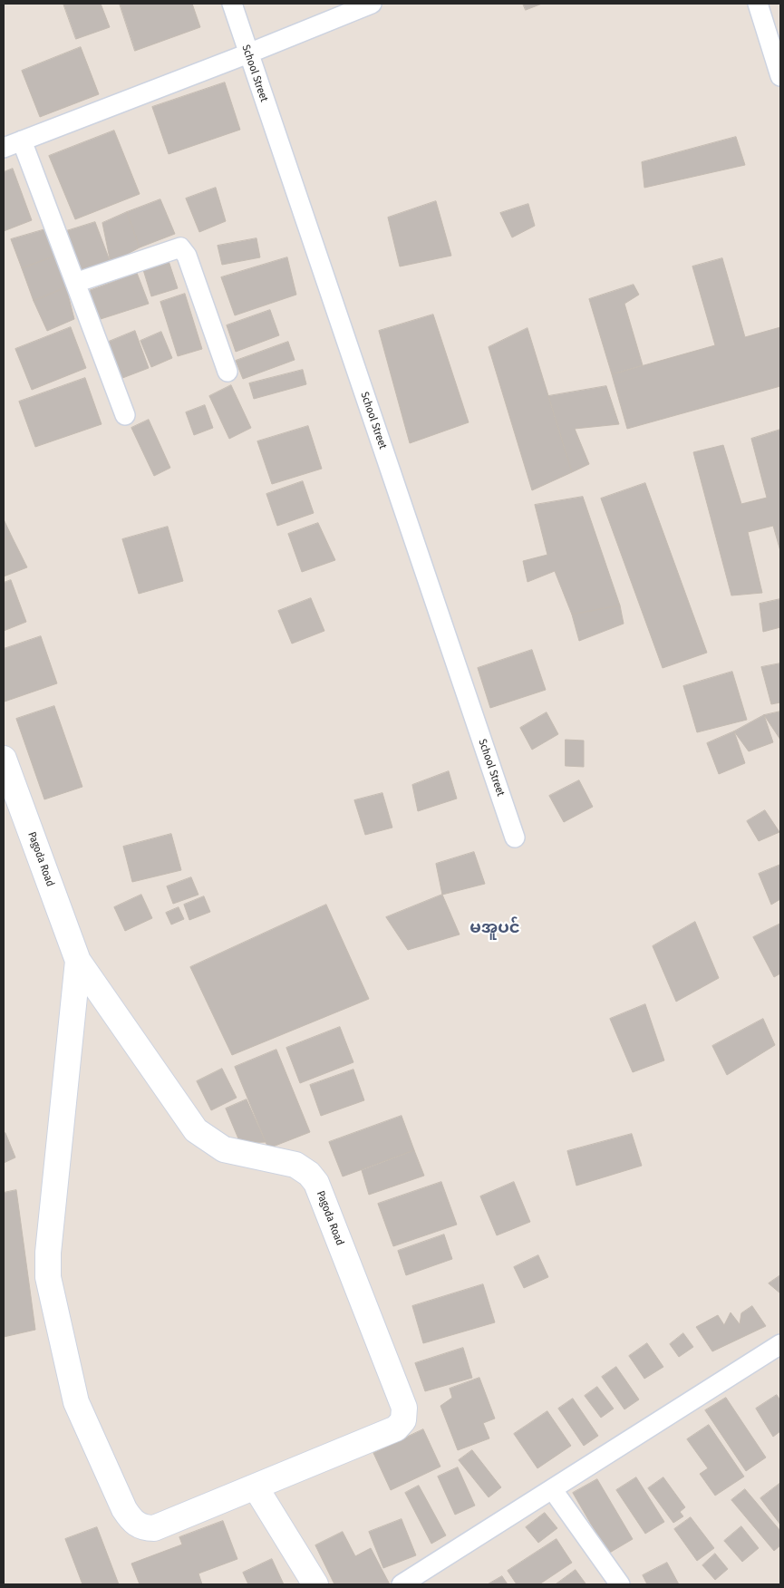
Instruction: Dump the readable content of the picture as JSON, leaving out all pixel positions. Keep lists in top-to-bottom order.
{
  "streets": {
    "main road": ["Pagoda Road"],
    "street": ["School Street"]
  },
  "districts": ["မအူပင်"]
}
